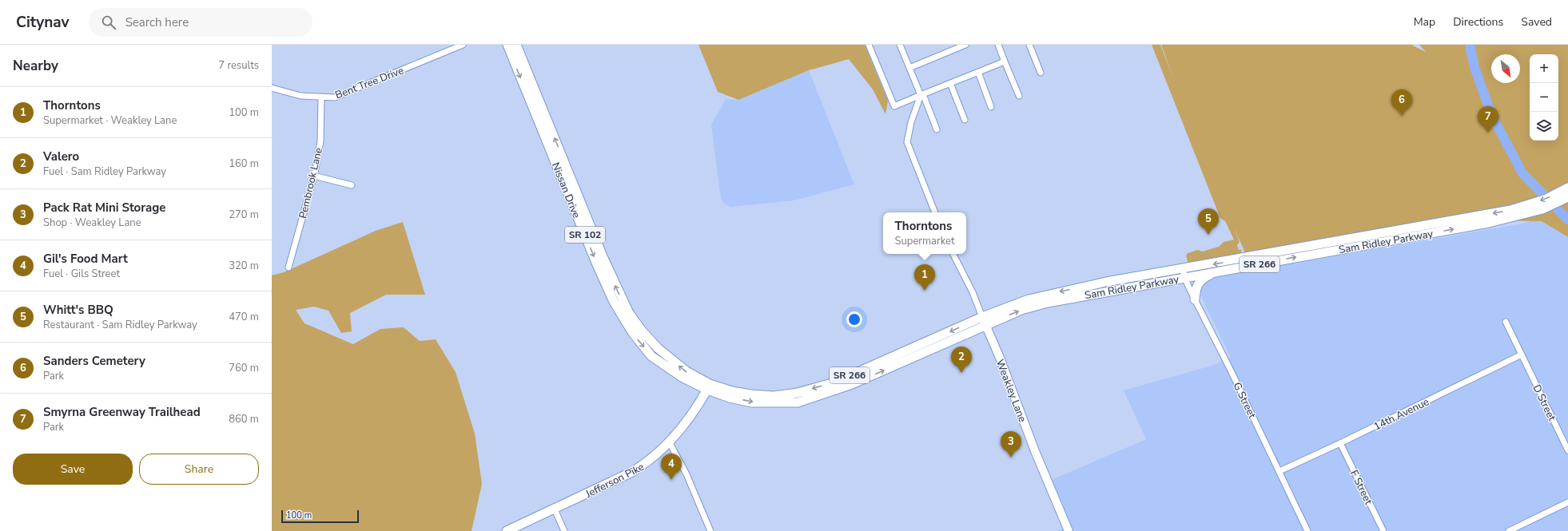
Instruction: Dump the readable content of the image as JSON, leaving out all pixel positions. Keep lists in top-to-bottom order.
{
  "streets": {
    "main road": [
      "Nissan Drive",
      "SR 102",
      "Sam Ridley Parkway",
      "SR 266",
      "Weakley Lane",
      "Jefferson Pike"
    ],
    "street": [
      "Bent Tree Drive",
      "Pembrook Lane",
      "G Street",
      "D Street",
      "14th Avenue",
      "F Street"
    ]
  },
  "crossings": [
    ["Bent Tree Drive", "Pembrook Lane"],
    ["Nissan Drive", "Sam Ridley Parkway"],
    ["Nissan Drive", "Jefferson Pike"],
    ["Sam Ridley Parkway", "Weakley Lane"],
    ["Sam Ridley Parkway", "G Street"],
    ["Sam Ridley Parkway", "Jefferson Pike"],
    ["G Street", "14th Avenue"],
    ["D Street", "14th Avenue"],
    ["14th Avenue", "F Street"]
  ],
  "scale_bar": "100 m",
  "north": "bottom right",
  "page": {
    "header": "Citynav",
    "search": "Search here",
    "nav": ["Map", "Directions", "Saved"],
    "heading": ["Nearby", "7 results"],
    "map_buttons": ["+", "−"],
    "list": [
      {
        "mark": "1",
        "name": "Thorntons",
        "note": "Supermarket · Weakley Lane",
        "value": "100 m"
      },
      {
        "mark": "2",
        "name": "Valero",
        "note": "Fuel · Sam Ridley Parkway",
        "value": "160 m"
      },
      {
        "mark": "3",
        "name": "Pack Rat Mini Storage",
        "note": "Shop · Weakley Lane",
        "value": "270 m"
      },
      {
        "mark": "4",
        "name": "Gil's Food Mart",
        "note": "Fuel · Gils Street",
        "value": "320 m"
      },
      {
        "mark": "5",
        "name": "Whitt's BBQ",
        "note": "Restaurant · Sam Ridley Parkway",
        "value": "470 m"
      },
      {
        "mark": "6",
        "name": "Sanders Cemetery",
        "note": "Park",
        "value": "760 m"
      },
      {
        "mark": "7",
        "name": "Smyrna Greenway Trailhead",
        "note": "Park",
        "value": "860 m"
      }
    ],
    "pins": [
      "6",
      "7",
      "5",
      "1",
      "2",
      "3",
      "4"
    ],
    "popup": ["Thorntons", "Supermarket"],
    "buttons": ["Save", "Share"],
    "scale": "100 m"
  }
}
